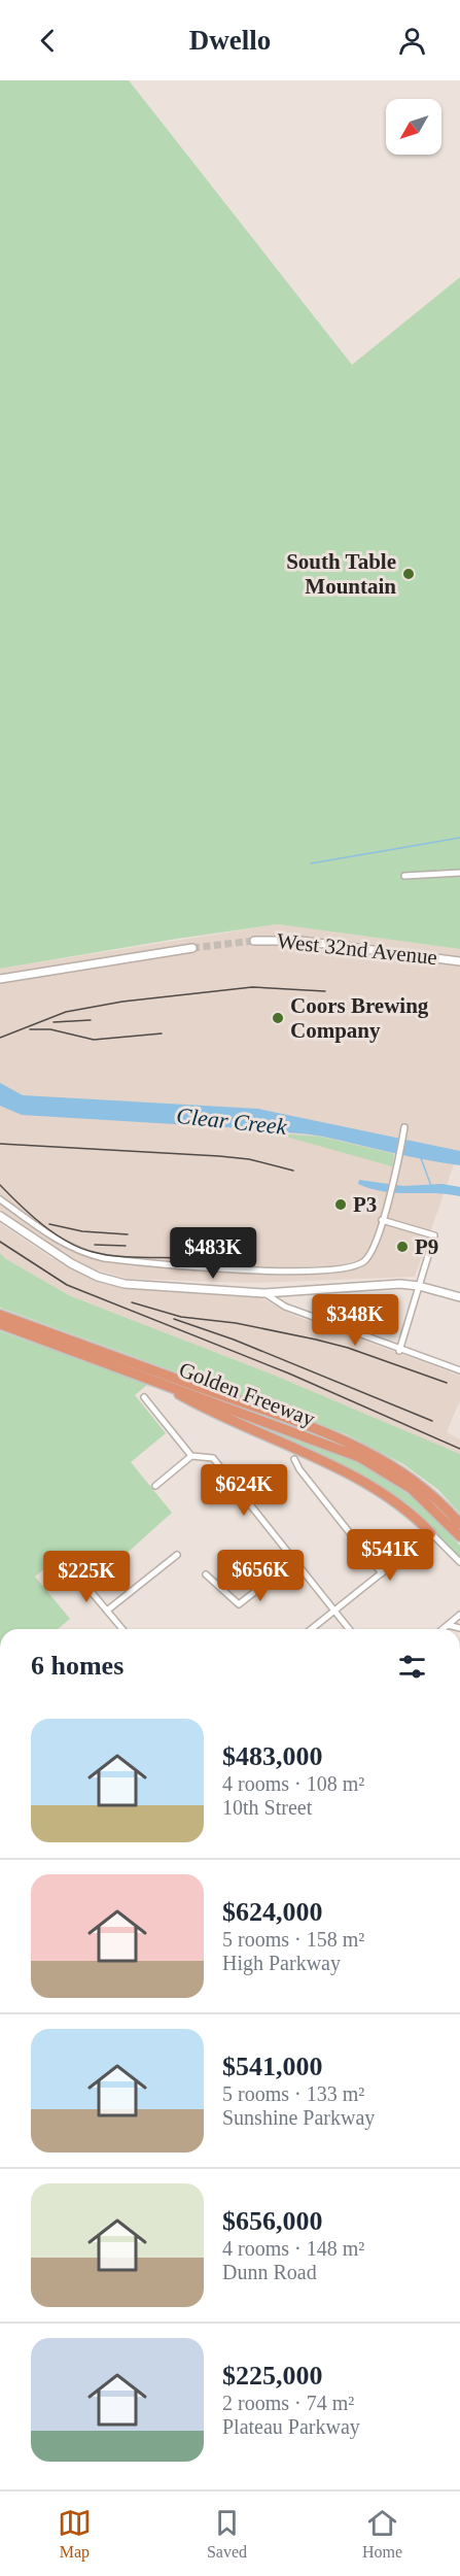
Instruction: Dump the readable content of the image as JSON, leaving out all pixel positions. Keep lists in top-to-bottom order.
{
  "streets": {
    "highway": ["Golden Freeway"],
    "street": ["West 32nd Avenue"]
  },
  "water": ["Clear Creek"],
  "places": [
    "South Table Mountain",
    "Coors Brewing Company",
    "P3",
    "P9"
  ],
  "north": "bottom left",
  "page": {
    "header": "Dwello",
    "price": [
      "$483K",
      "$348K",
      "$624K",
      "$541K",
      "$656K",
      "$225K"
    ],
    "heading": "6 homes",
    "list": [
      {
        "name": "$483,000",
        "note": "4 rooms · 108 m² · 10th Street"
      },
      {
        "name": "$624,000",
        "note": "5 rooms · 158 m² · High Parkway"
      },
      {
        "name": "$541,000",
        "note": "5 rooms · 133 m² · Sunshine Parkway"
      },
      {
        "name": "$656,000",
        "note": "4 rooms · 148 m² · Dunn Road"
      },
      {
        "name": "$225,000",
        "note": "2 rooms · 74 m² · Plateau Parkway"
      }
    ],
    "tabs": ["Map", "Saved", "Home"]
  }
}
